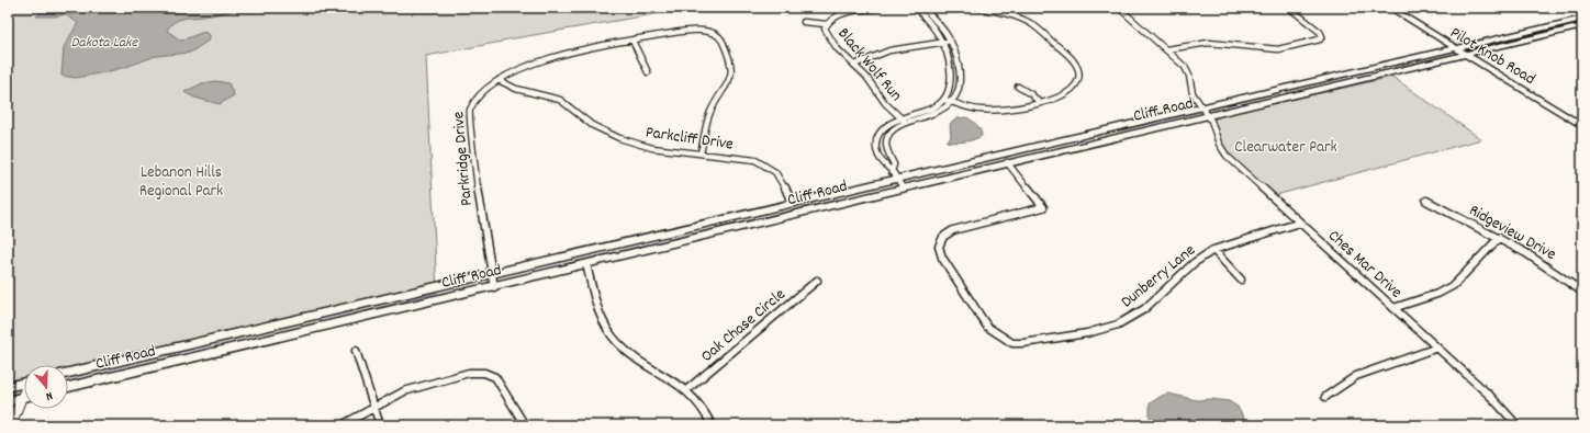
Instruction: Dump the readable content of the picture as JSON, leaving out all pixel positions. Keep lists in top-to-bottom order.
{
  "streets": {
    "main road": ["Pilot Knob Road", "Cliff Road"],
    "street": [
      "Black Wolf Run",
      "Parkcliff Drive",
      "Parkridge Drive",
      "Ridgeview Drive",
      "Ches Mar Drive",
      "Dunberry Lane",
      "Oak Chase Circle"
    ]
  },
  "crossings": [
    ["Pilot Knob Road", "Cliff Road"],
    ["Cliff Road", "Parkcliff Drive"],
    ["Cliff Road", "Parkridge Drive"],
    ["Cliff Road", "Ches Mar Drive"],
    ["Cliff Road", "Dunberry Lane"],
    ["Parkcliff Drive", "Parkridge Drive"],
    ["Ches Mar Drive", "Dunberry Lane"]
  ],
  "water": ["Dakota Lake"],
  "parks": ["Clearwater Park", "Lebanon Hills Regional Park"],
  "north": "bottom"
}
